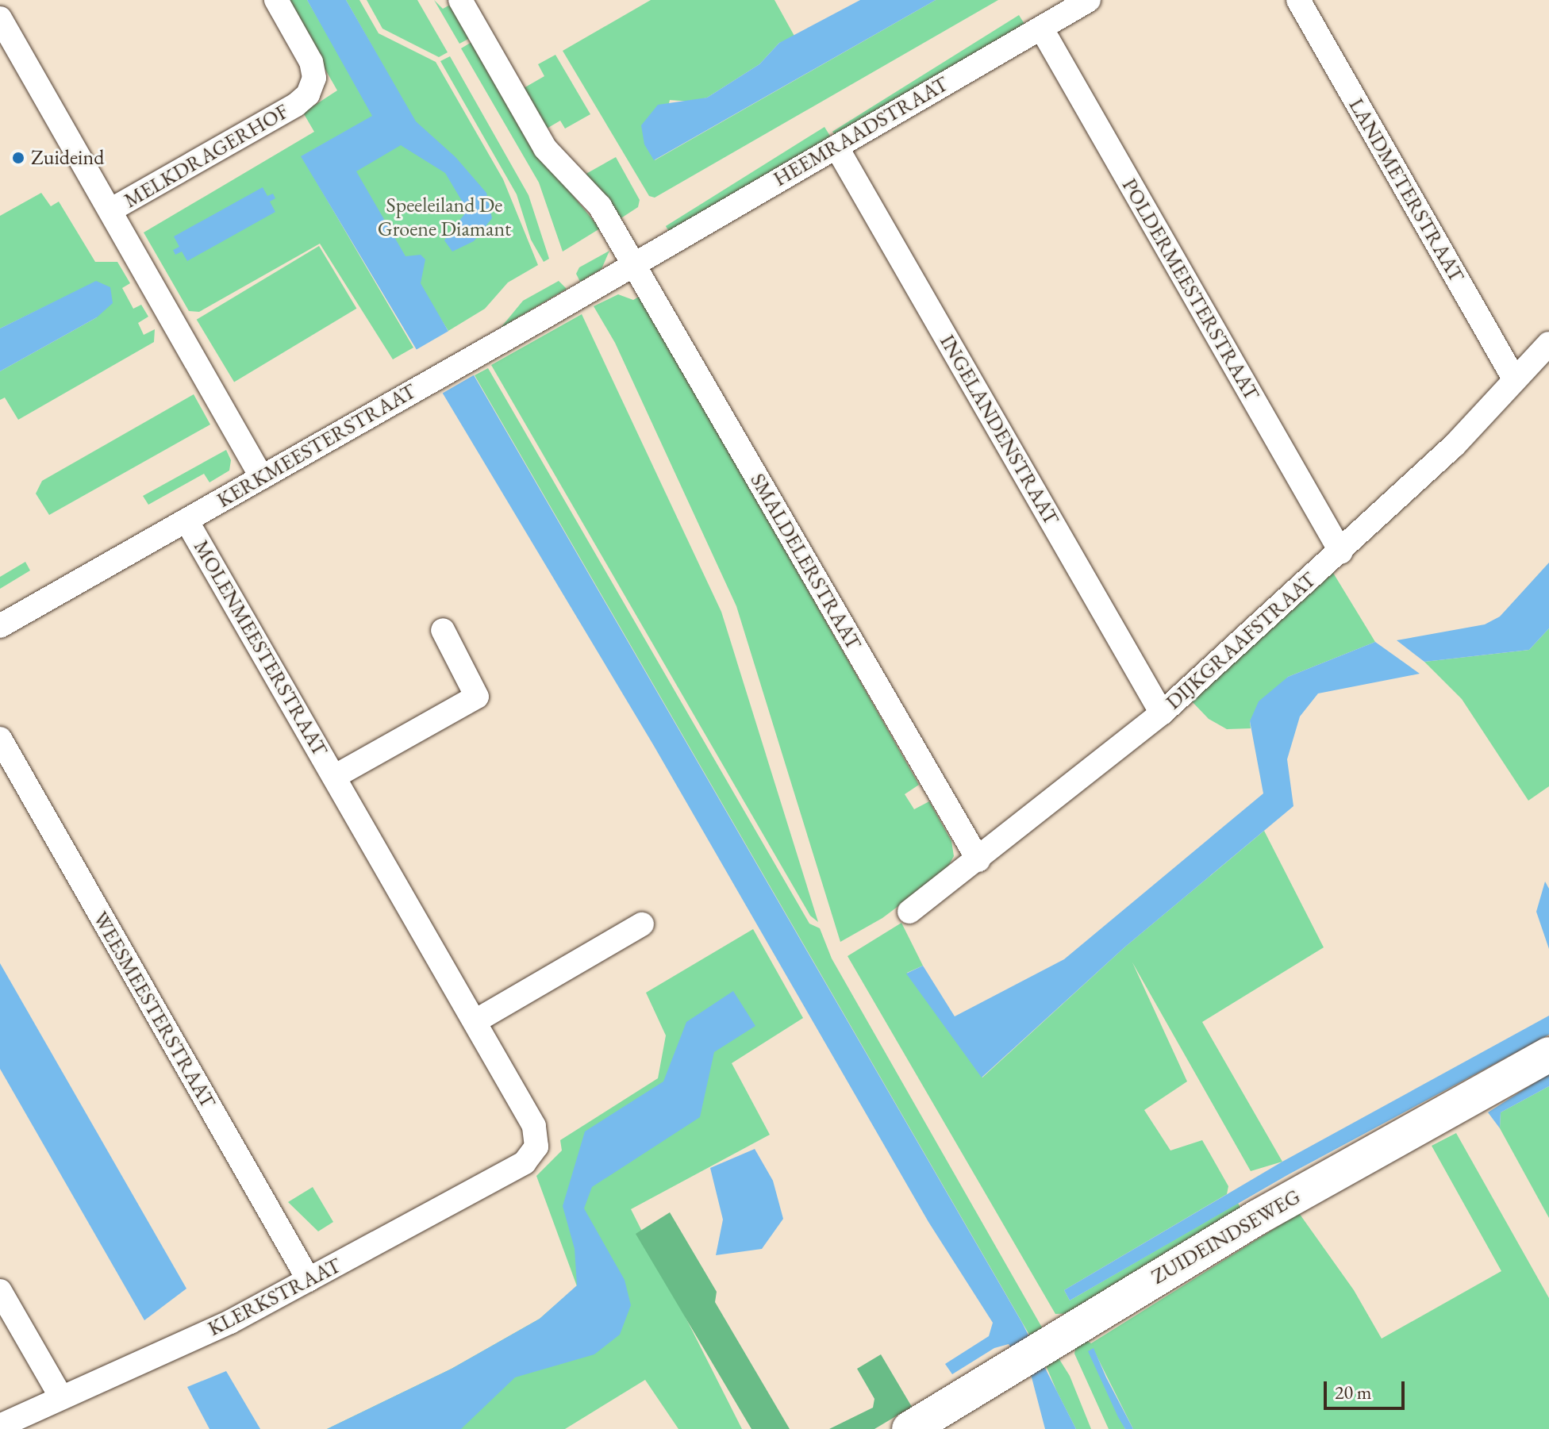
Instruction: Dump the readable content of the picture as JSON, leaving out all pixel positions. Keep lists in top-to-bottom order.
{
  "streets": {
    "street": [
      "HEEMRAADSTRAAT",
      "MELKDRAGERHOF",
      "LANDMETERSTRAAT",
      "POLDERMEESTERSTRAAT",
      "INGELANDENSTRAAT",
      "KERKMEESTERSTRAAT",
      "SMALDELERSTRAAT",
      "DIJKGRAAFSTRAAT",
      "MOLENMEESTERSTRAAT",
      "WEESMEESTERSTRAAT",
      "ZUIDEINDSEWEG",
      "KLERKSTRAAT"
    ]
  },
  "crossings": [
    ["HEEMRAADSTRAAT", "POLDERMEESTERSTRAAT"],
    ["HEEMRAADSTRAAT", "INGELANDENSTRAAT"],
    ["HEEMRAADSTRAAT", "KERKMEESTERSTRAAT"],
    ["HEEMRAADSTRAAT", "SMALDELERSTRAAT"],
    ["MELKDRAGERHOF", "KERKMEESTERSTRAAT"],
    ["LANDMETERSTRAAT", "DIJKGRAAFSTRAAT"],
    ["POLDERMEESTERSTRAAT", "DIJKGRAAFSTRAAT"],
    ["INGELANDENSTRAAT", "DIJKGRAAFSTRAAT"],
    ["KERKMEESTERSTRAAT", "SMALDELERSTRAAT"],
    ["KERKMEESTERSTRAAT", "MOLENMEESTERSTRAAT"],
    ["SMALDELERSTRAAT", "DIJKGRAAFSTRAAT"],
    ["MOLENMEESTERSTRAAT", "KLERKSTRAAT"],
    ["WEESMEESTERSTRAAT", "KLERKSTRAAT"]
  ],
  "parks": ["Speeleiland De Groene Diamant"],
  "places": ["Zuideind"],
  "scale_bar": "20 m"
}
